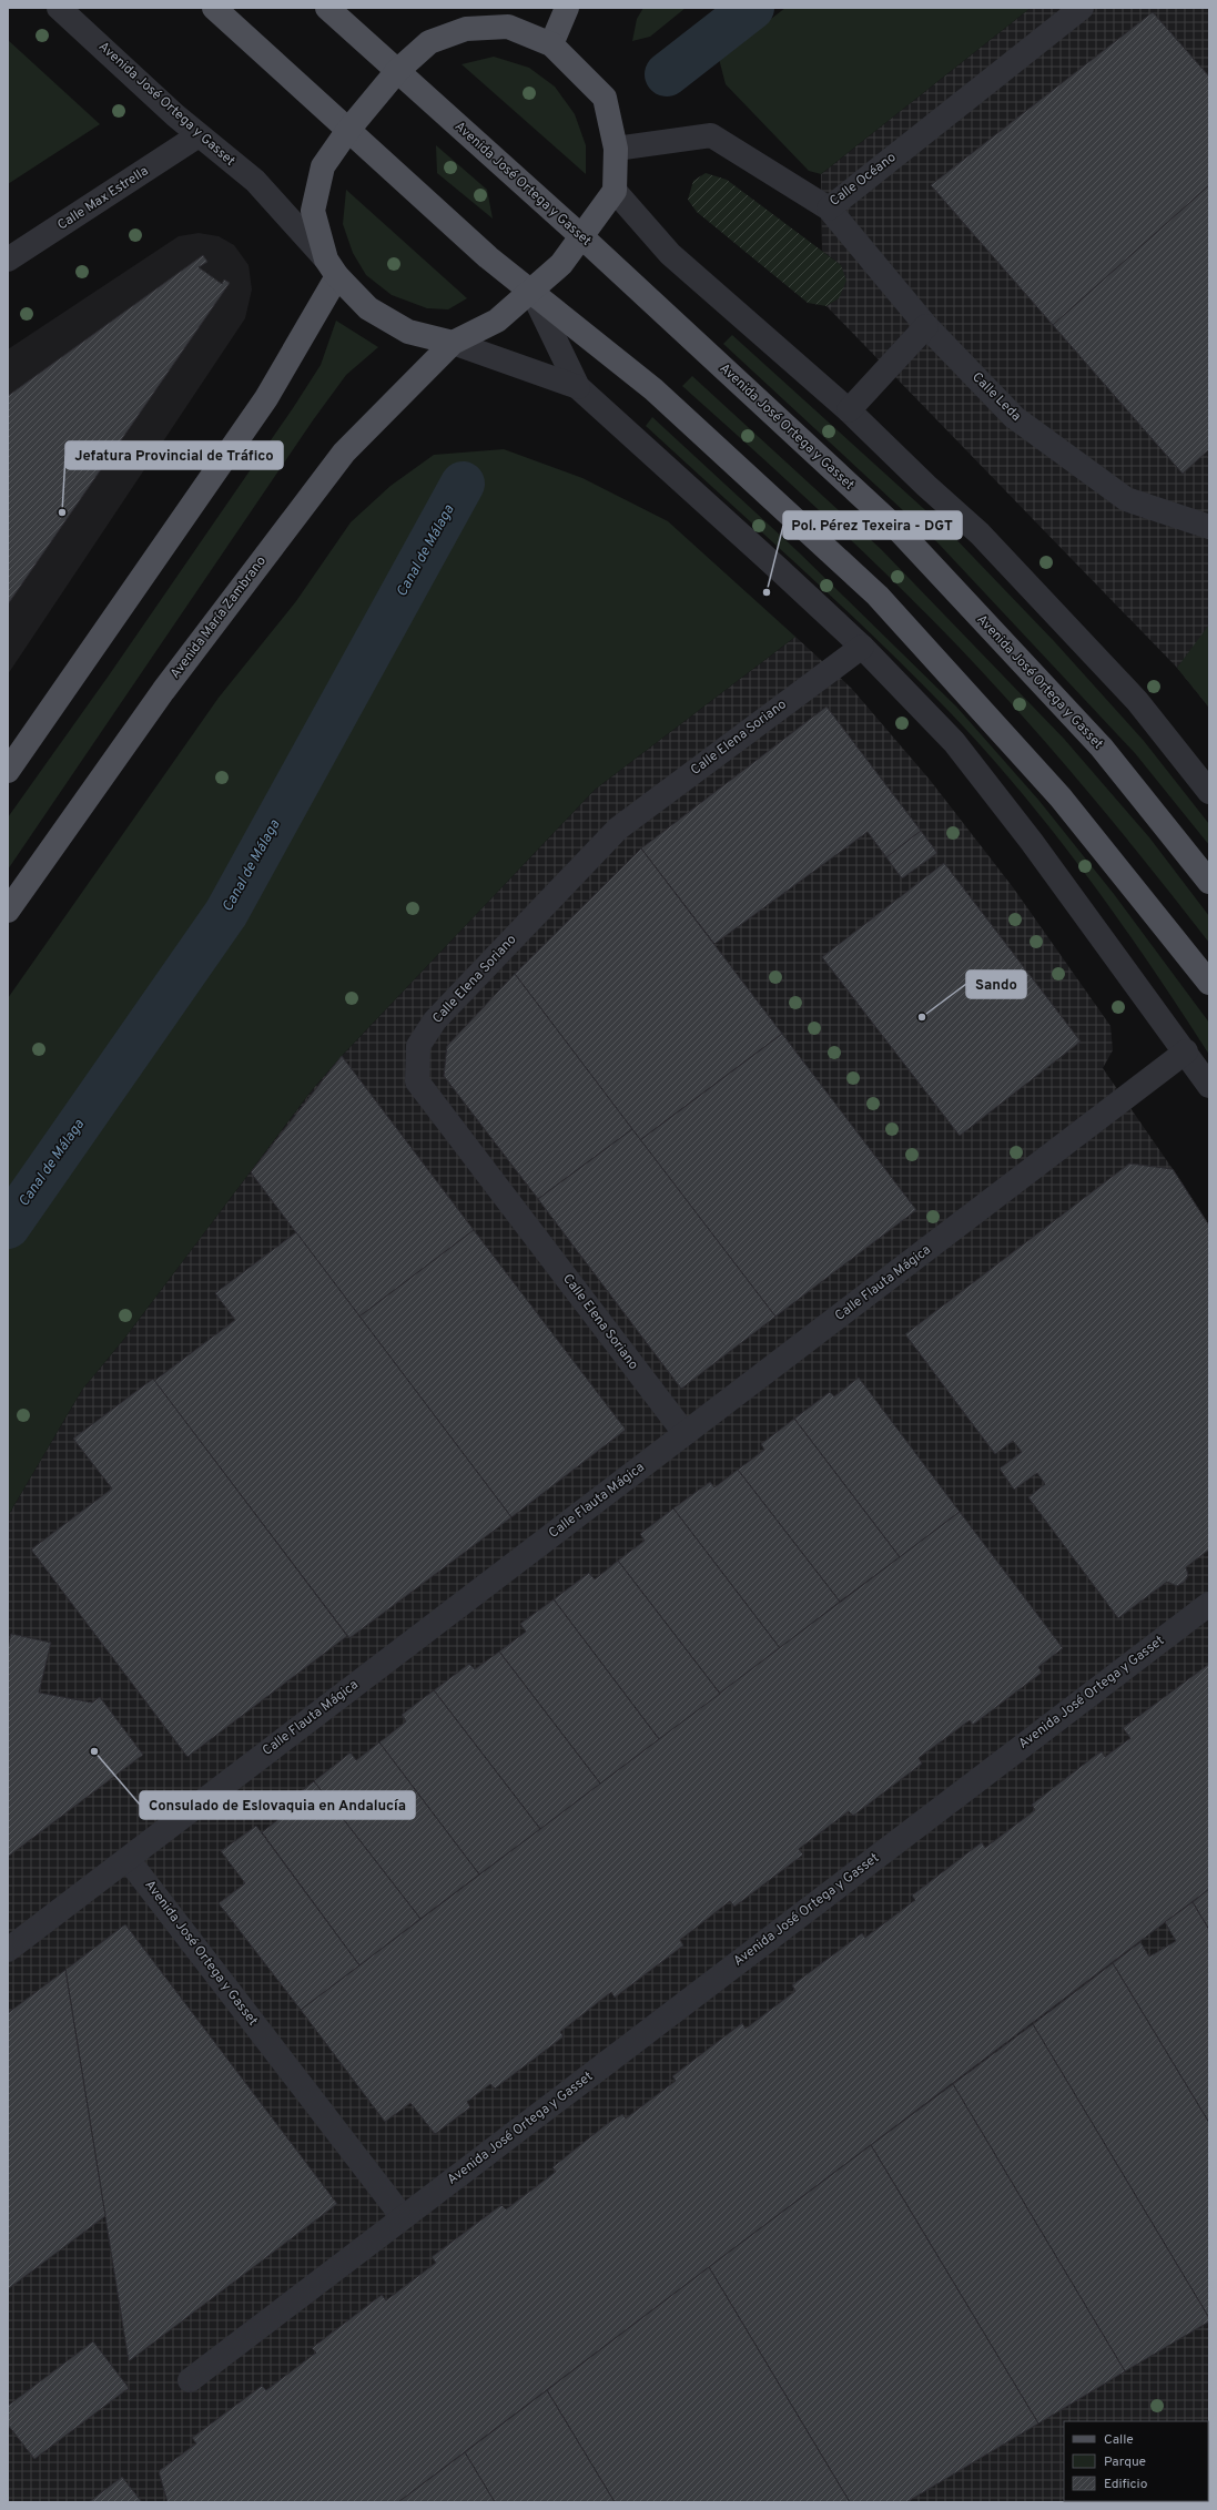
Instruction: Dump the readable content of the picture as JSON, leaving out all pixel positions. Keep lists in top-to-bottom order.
{
  "streets": {
    "main road": ["Avenida José Ortega y Gasset", "Avenida María Zambrano"],
    "street": [
      "Calle Océano",
      "Calle Max Estrella",
      "Calle Leda",
      "Calle Elena Soriano",
      "Calle Flauta Mágica"
    ]
  },
  "crossings": [
    ["Avenida José Ortega y Gasset", "Calle Max Estrella"],
    ["Avenida José Ortega y Gasset", "Avenida María Zambrano"],
    ["Avenida José Ortega y Gasset", "Calle Flauta Mágica"],
    ["Calle Océano", "Calle Leda"],
    ["Calle Elena Soriano", "Calle Flauta Mágica"]
  ],
  "water": ["Canal de Málaga"],
  "places": [
    "Jefatura Provincial de Tráfico",
    "Pol. Pérez Texeira - DGT",
    "Sando",
    "Consulado de Eslovaquia en Andalucía"
  ],
  "legend": ["Calle", "Parque", "Edificio"]
}
